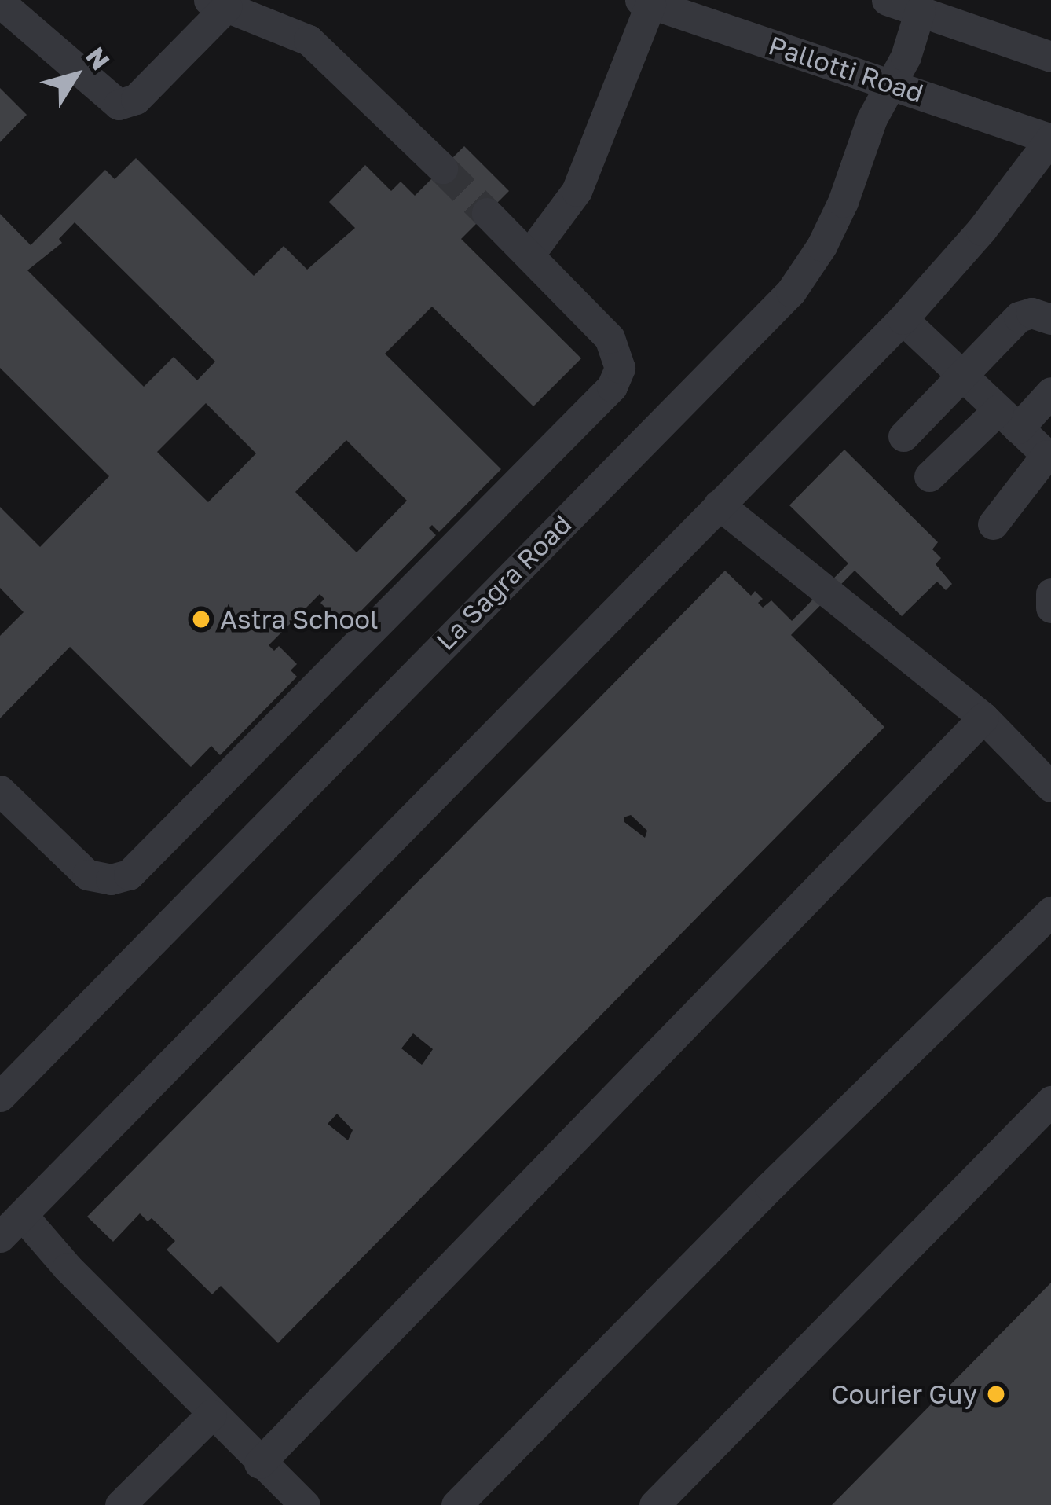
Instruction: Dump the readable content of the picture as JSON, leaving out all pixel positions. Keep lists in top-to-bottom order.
{
  "streets": {
    "street": ["Pallotti Road", "La Sagra Road"]
  },
  "crossings": [
    ["Pallotti Road", "La Sagra Road"]
  ],
  "places": ["Astra School", "Courier Guy"],
  "north": "top right"
}
